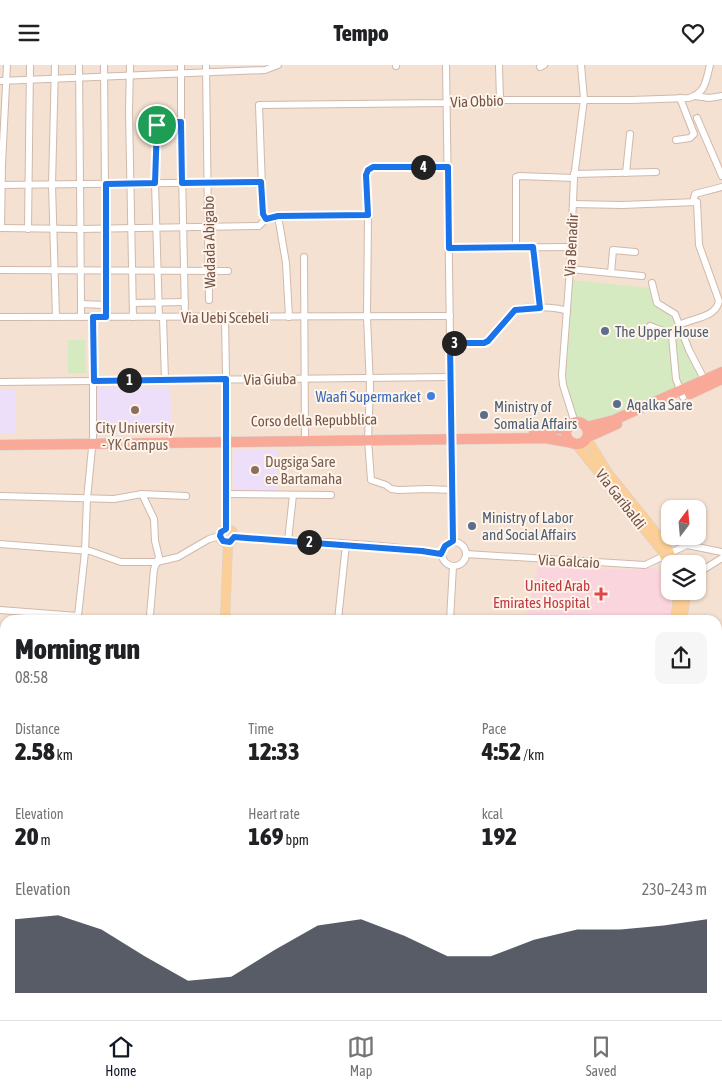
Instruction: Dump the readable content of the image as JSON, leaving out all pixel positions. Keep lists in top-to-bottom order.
{
  "streets": {
    "main road": ["Via Garibaldi"],
    "street": [
      "Via Obbio",
      "Wadada Abigabo",
      "Via Benadir",
      "Via Uebi Scebeli",
      "Via Giuba",
      "Via Galcaio"
    ]
  },
  "crossings": [
    ["Via Obbio", "Via Benadir"],
    ["Via Benadir", "Via Garibaldi"],
    ["Via Garibaldi", "Via Galcaio"]
  ],
  "places": {
    "other": [
      "The Upper House",
      "Waafi Supermarket",
      "Aqalka Sare",
      "City University - YK Campus",
      "Ministry of Somalia Affairs",
      "Dugsiga Sare ee Bartamaha",
      "Ministry of Labor and Social Affairs"
    ],
    "health": ["United Arab Emirates Hospital"]
  },
  "north": "top",
  "page": {
    "header": "Tempo",
    "pins": [
      "4",
      "3",
      "1",
      "2"
    ],
    "heading": ["Morning run", "08:58"],
    "stats": [
      ["Distance", "2.58 km"],
      ["Time", "12:33"],
      ["Pace", "4:52 /km"],
      ["Elevation", "20 m"],
      ["Heart rate", "169 bpm"],
      ["kcal", "192"]
    ],
    "chart": ["Elevation", "230–243 m"],
    "tabs": ["Home", "Map", "Saved"]
  }
}
